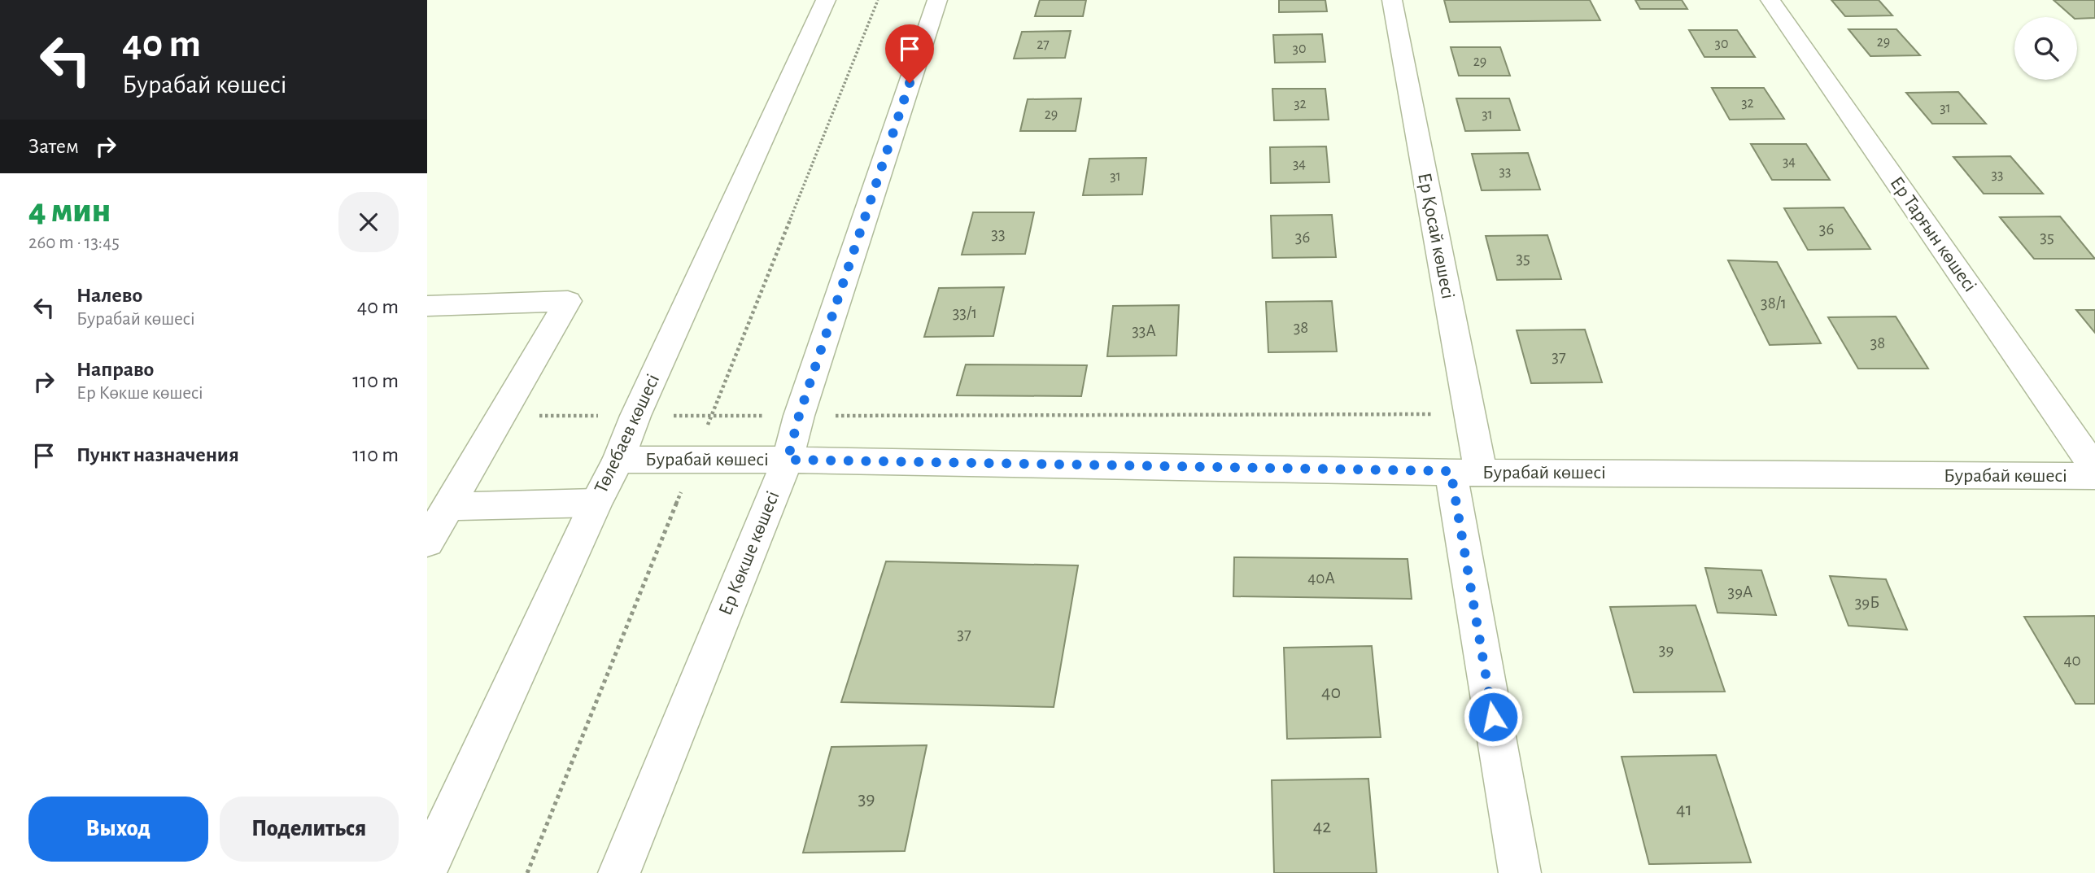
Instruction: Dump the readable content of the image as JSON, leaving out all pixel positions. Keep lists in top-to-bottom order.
{
  "streets": {
    "street": [
      "Ер Тарғын көшесі",
      "Ер Қосай көшесі",
      "Төлебаев көшесі",
      "Бурабай көшесі",
      "Ер Көкше көшесі"
    ]
  },
  "crossings": [
    ["Ер Қосай көшесі", "Бурабай көшесі"],
    ["Төлебаев көшесі", "Бурабай көшесі"],
    ["Бурабай көшесі", "Ер Көкше көшесі"]
  ],
  "house_numbers": [
    "29",
    "30",
    "27",
    "30",
    "29",
    "32",
    "32",
    "31",
    "29",
    "31",
    "34",
    "34",
    "33",
    "33",
    "31",
    "36",
    "33",
    "36",
    "35",
    "35",
    "38/1",
    "33/1",
    "38",
    "33А",
    "38",
    "37",
    "40А",
    "39А",
    "39Б",
    "37",
    "39",
    "40",
    "40",
    "39",
    "41",
    "42"
  ],
  "page": {
    "turn": ["40 m", "Бурабай көшесі"],
    "then": "Затем",
    "heading": ["4 мин", "260 m · 13:45"],
    "list": [
      {
        "name": "Налево",
        "note": "Бурабай көшесі",
        "value": "40 m"
      },
      {
        "name": "Направо",
        "note": "Ер Көкше көшесі",
        "value": "110 m"
      },
      {
        "name": "Пункт назначения",
        "value": "110 m"
      }
    ],
    "buttons": ["Выход", "Поделиться"]
  }
}
